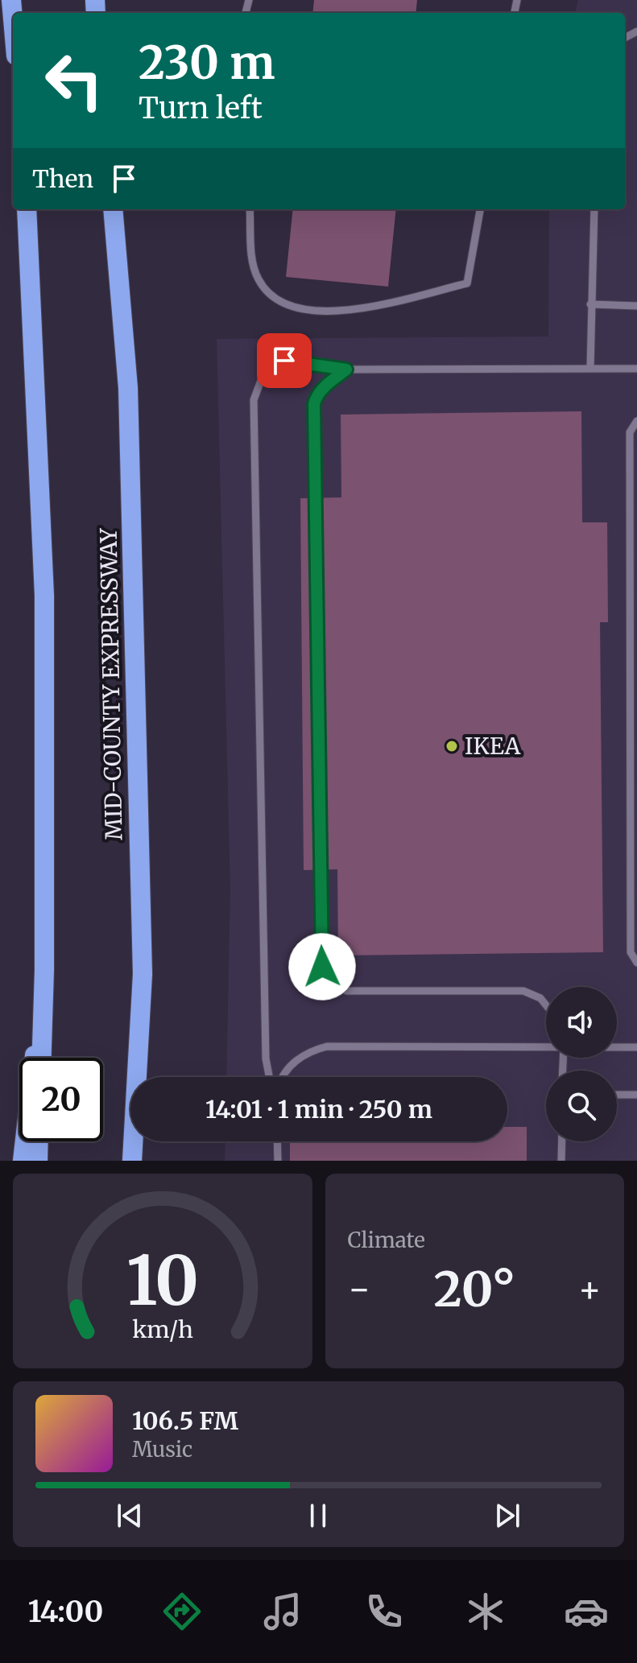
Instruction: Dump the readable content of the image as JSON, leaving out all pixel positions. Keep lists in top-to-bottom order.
{
  "streets": {
    "highway": ["MID-COUNTY EXPRESSWAY"]
  },
  "places": ["IKEA"],
  "page": {
    "turn": ["230 m", "Turn left"],
    "then": "Then",
    "limit": "20",
    "trip": "14:01 · 1 min · 250 m",
    "tile": "Climate",
    "heat": ["−", "20°", "+"],
    "song": ["106.5 FM", "Music"],
    "tabs": "14:00",
    "gauge": ["10", "km/h"]
  }
}
